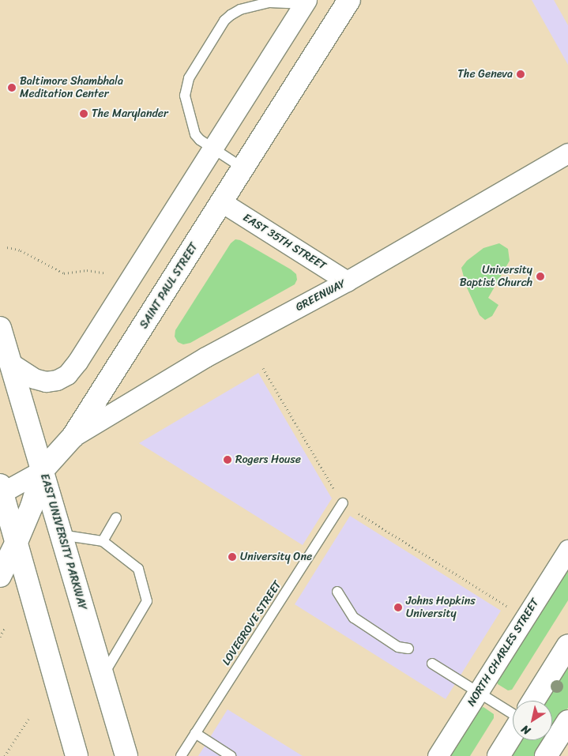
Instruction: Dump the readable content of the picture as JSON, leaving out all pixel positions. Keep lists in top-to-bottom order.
{
  "streets": {
    "main road": ["SAINT PAUL STREET", "EAST UNIVERSITY PARKWAY"],
    "street": ["EAST 35TH STREET", "GREENWAY", "NORTH CHARLES STREET"],
    "lane": ["LOVEGROVE STREET"]
  },
  "crossings": [
    ["EAST 35TH STREET", "SAINT PAUL STREET"],
    ["EAST 35TH STREET", "GREENWAY"],
    ["SAINT PAUL STREET", "GREENWAY"],
    ["SAINT PAUL STREET", "EAST UNIVERSITY PARKWAY"]
  ],
  "places": [
    "The Geneva",
    "Baltimore Shambhala Meditation Center",
    "The Marylander",
    "University Baptist Church",
    "Rogers House",
    "University One",
    "Johns Hopkins University"
  ],
  "north": "bottom left"
}
